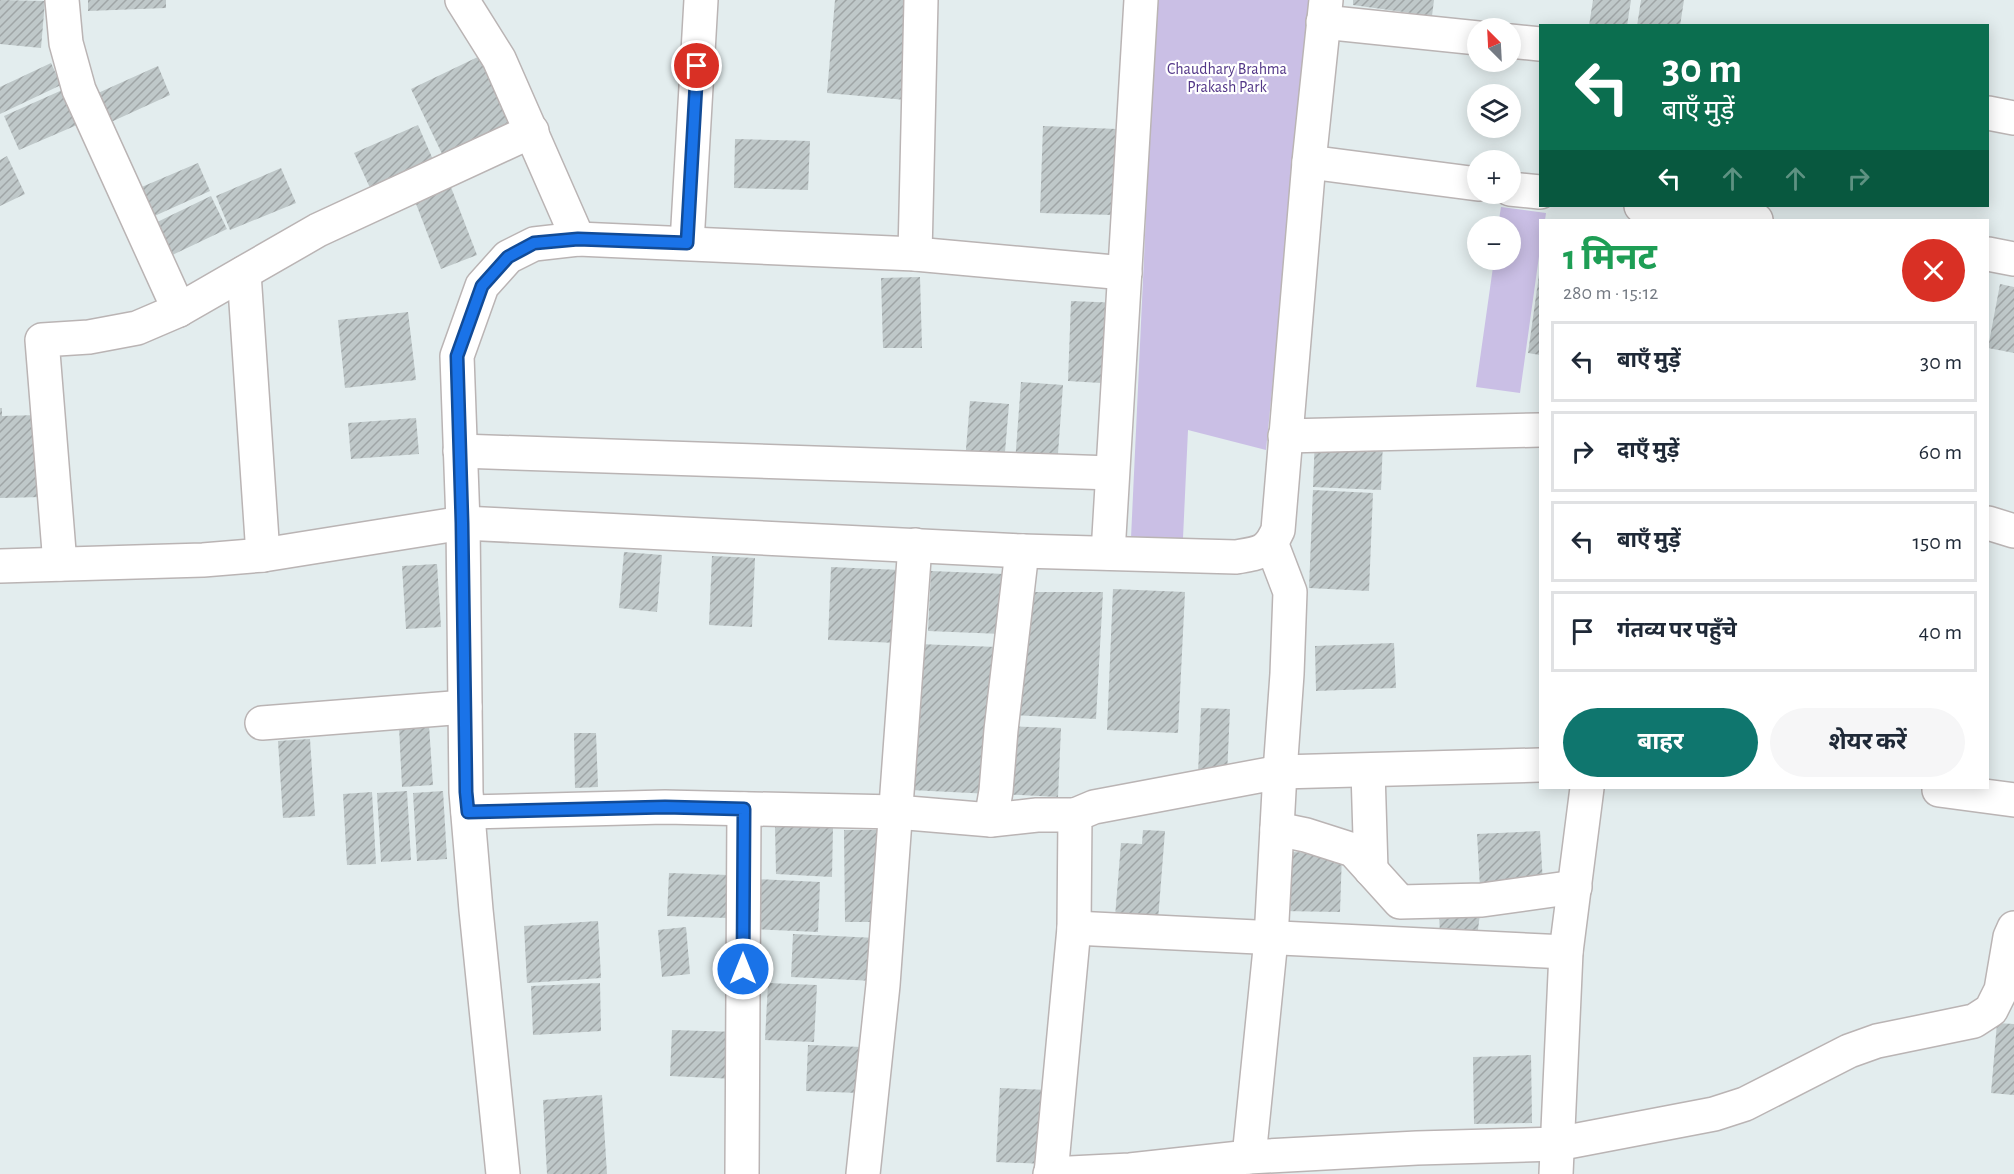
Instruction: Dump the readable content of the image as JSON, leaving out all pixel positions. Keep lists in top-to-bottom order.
{
  "parks": ["Chaudhary Brahma Prakash Park"],
  "north": "top left",
  "page": {
    "map_buttons": ["+", "−"],
    "turn": ["30 m", "बाएँ मुड़ें"],
    "heading": ["1 मिनट", "280 m · 15:12"],
    "list": [
      {
        "name": "बाएँ मुड़ें",
        "value": "30 m"
      },
      {
        "name": "दाएँ मुड़ें",
        "value": "60 m"
      },
      {
        "name": "बाएँ मुड़ें",
        "value": "150 m"
      },
      {
        "name": "गंतव्य पर पहुँचे",
        "value": "40 m"
      }
    ],
    "buttons": ["बाहर", "शेयर करें"]
  }
}
